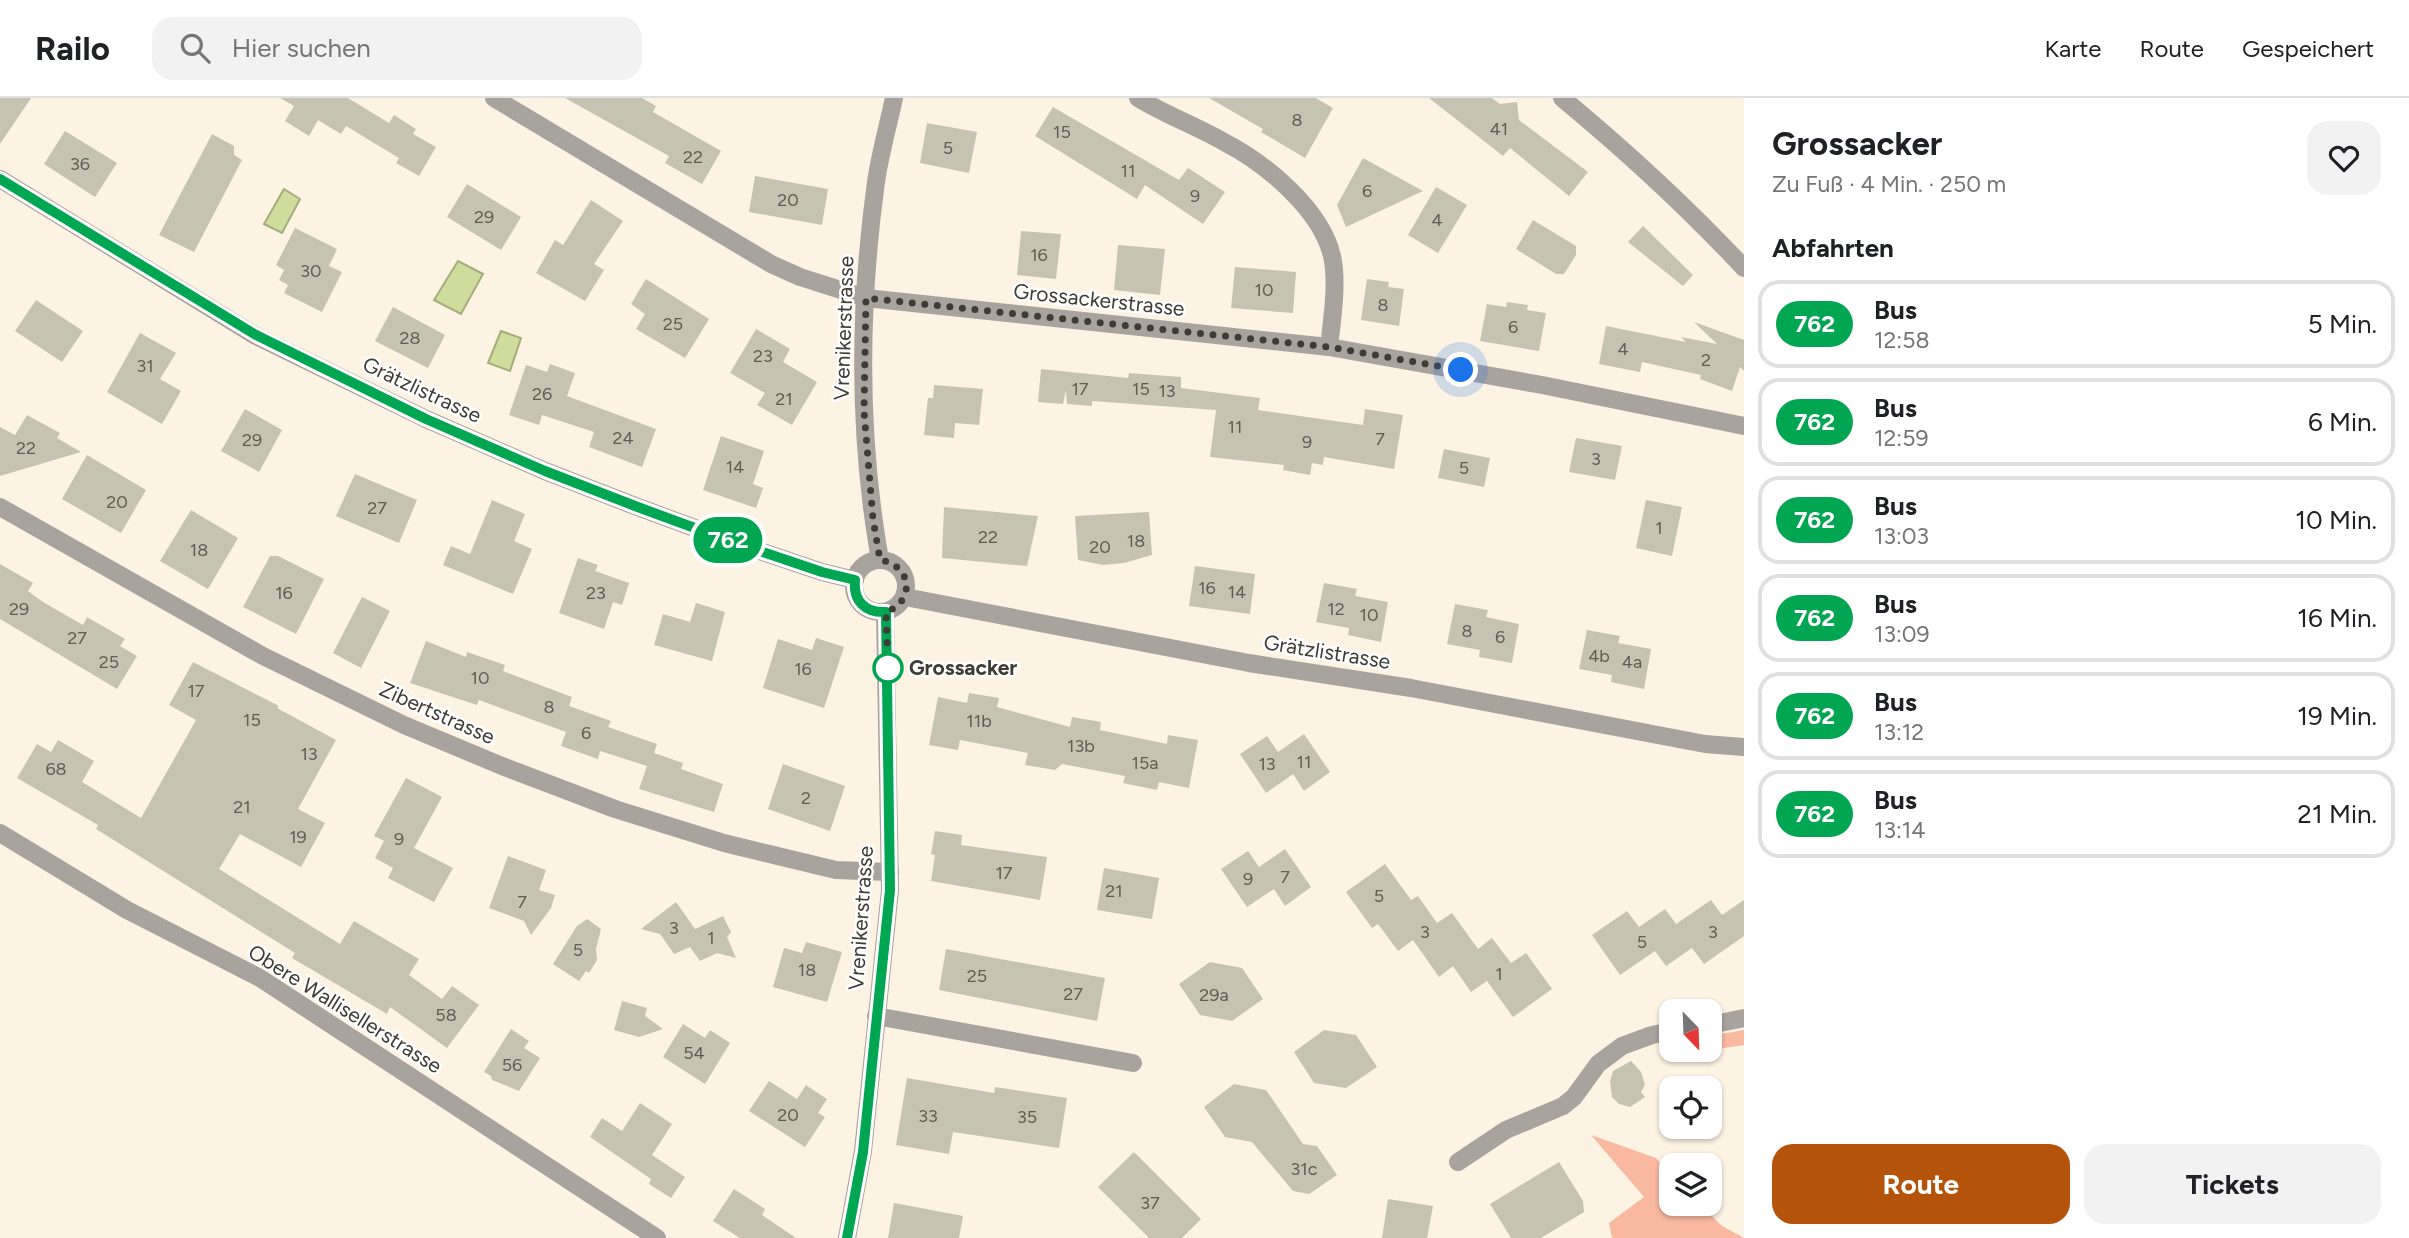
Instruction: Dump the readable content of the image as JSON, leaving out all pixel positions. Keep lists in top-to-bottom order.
{
  "streets": {
    "street": [
      "Grossackerstrasse",
      "Vrenikerstrasse",
      "Grätzlistrasse",
      "Zibertstrasse",
      "Obere Wallisellerstrasse"
    ]
  },
  "crossings": [
    ["Grossackerstrasse", "Vrenikerstrasse"],
    ["Vrenikerstrasse", "Grätzlistrasse"],
    ["Vrenikerstrasse", "Zibertstrasse"]
  ],
  "places": ["Grossacker"],
  "lines": ["bus line 762"],
  "house_numbers": [
    "8",
    "41",
    "15",
    "5",
    "22",
    "36",
    "11",
    "6",
    "9",
    "20",
    "29",
    "4",
    "16",
    "30",
    "10",
    "8",
    "25",
    "6",
    "28",
    "4",
    "23",
    "2",
    "31",
    "17",
    "15",
    "13",
    "26",
    "21",
    "11",
    "24",
    "7",
    "29",
    "9",
    "22",
    "3",
    "14",
    "5",
    "20",
    "27",
    "1",
    "22",
    "18",
    "20",
    "18",
    "16",
    "14",
    "16",
    "23",
    "29",
    "12",
    "10",
    "8",
    "6",
    "27",
    "4b",
    "25",
    "4a",
    "16",
    "10",
    "17",
    "8",
    "15",
    "11b",
    "6",
    "13b",
    "13",
    "11",
    "15a",
    "13",
    "68",
    "2",
    "21",
    "19",
    "9",
    "17",
    "7",
    "9",
    "21",
    "5",
    "7",
    "3",
    "3",
    "3",
    "1",
    "5",
    "5",
    "18",
    "1",
    "25",
    "27",
    "29a",
    "58",
    "54",
    "56",
    "20",
    "33",
    "35",
    "31c",
    "37"
  ],
  "north": "bottom right",
  "page": {
    "header": "Railo",
    "search": "Hier suchen",
    "nav": ["Karte", "Route", "Gespeichert"],
    "on_map": "762",
    "heading": [
      ["Grossacker", "Zu Fuß · 4 Min. · 250 m"],
      "Abfahrten"
    ],
    "list": [
      {
        "mark": "762",
        "name": "Bus",
        "note": "12:58",
        "value": "5 Min."
      },
      {
        "mark": "762",
        "name": "Bus",
        "note": "12:59",
        "value": "6 Min."
      },
      {
        "mark": "762",
        "name": "Bus",
        "note": "13:03",
        "value": "10 Min."
      },
      {
        "mark": "762",
        "name": "Bus",
        "note": "13:09",
        "value": "16 Min."
      },
      {
        "mark": "762",
        "name": "Bus",
        "note": "13:12",
        "value": "19 Min."
      },
      {
        "mark": "762",
        "name": "Bus",
        "note": "13:14",
        "value": "21 Min."
      }
    ],
    "buttons": ["Route", "Tickets"]
  }
}
